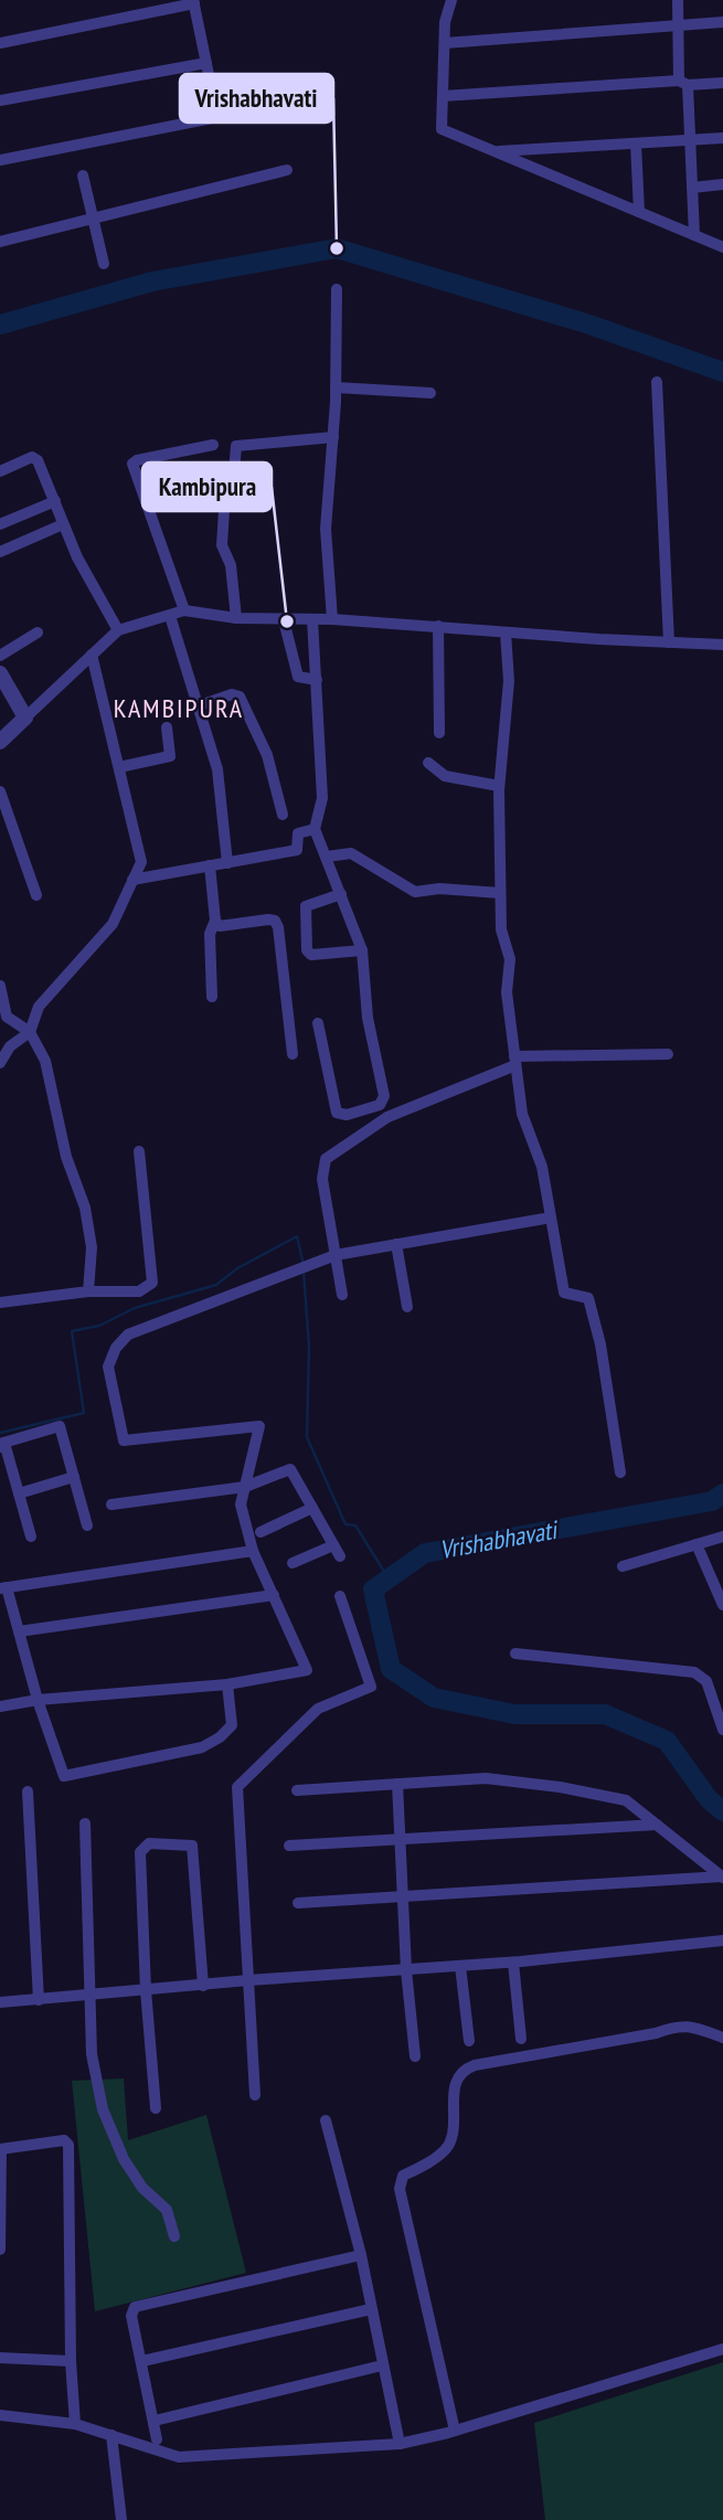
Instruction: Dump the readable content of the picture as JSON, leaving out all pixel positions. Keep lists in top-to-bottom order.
{
  "districts": ["KAMBIPURA"],
  "water": ["Vrishabhavati"],
  "places": ["Vrishabhavati", "Kambipura"]
}
